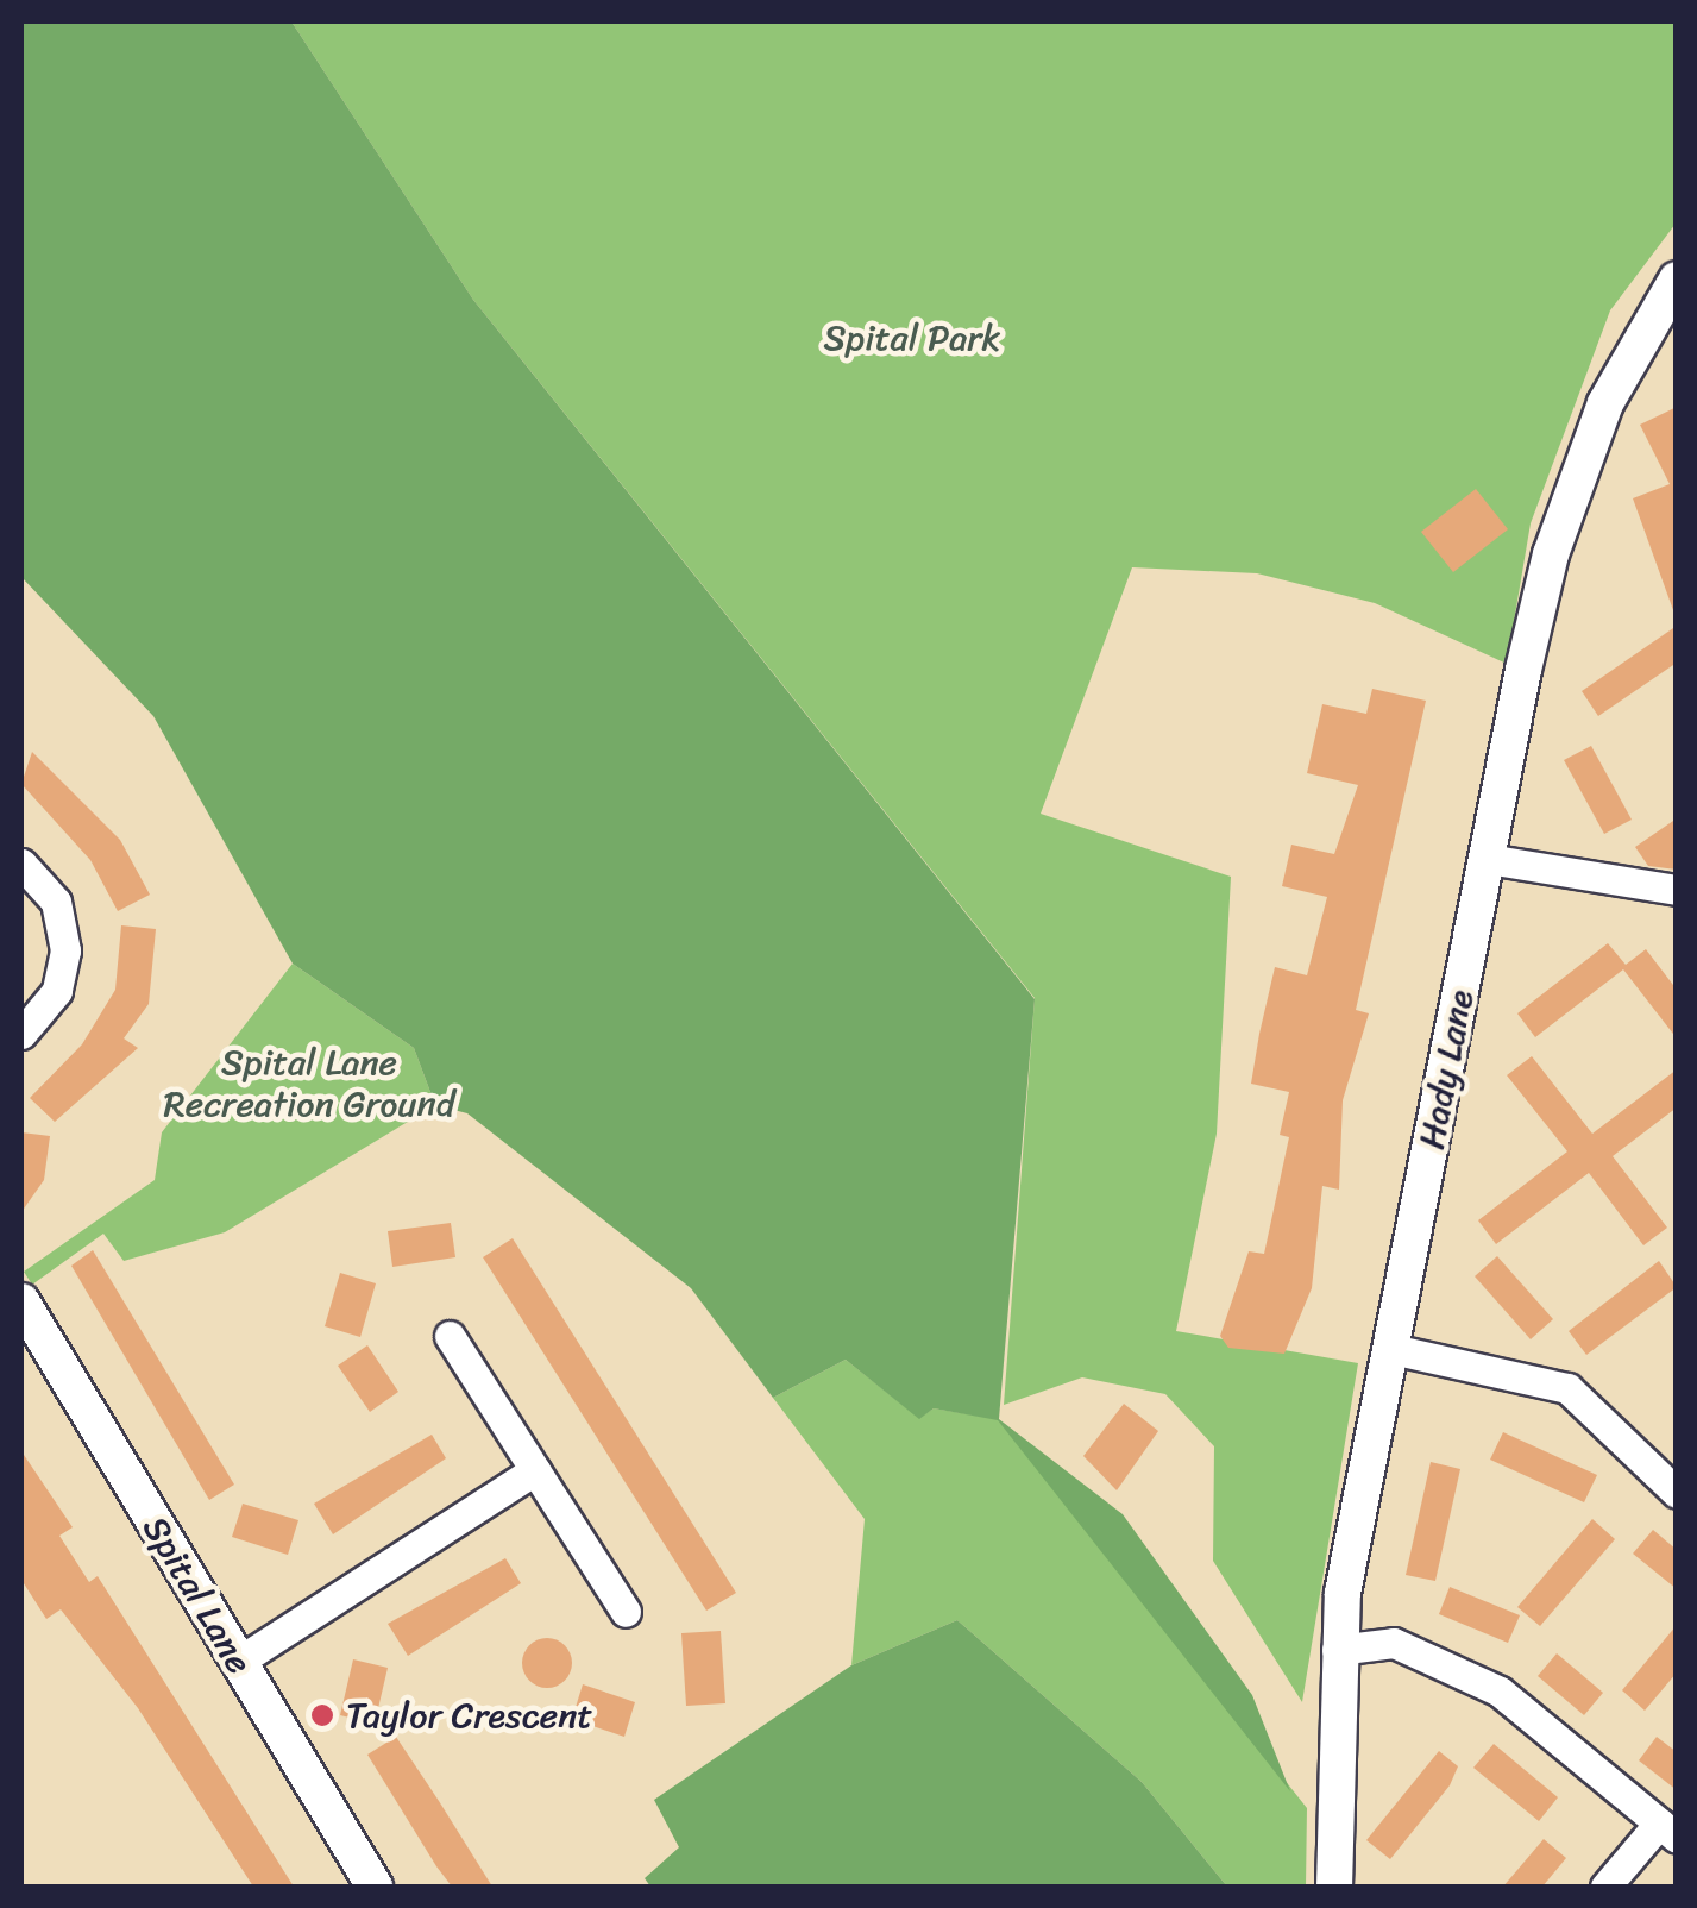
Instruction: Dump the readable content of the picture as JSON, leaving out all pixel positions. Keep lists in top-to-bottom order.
{
  "streets": {
    "street": ["Hady Lane", "Spital Lane"]
  },
  "parks": ["Spital Park", "Spital Lane Recreation Ground"],
  "places": ["Taylor Crescent"]
}
